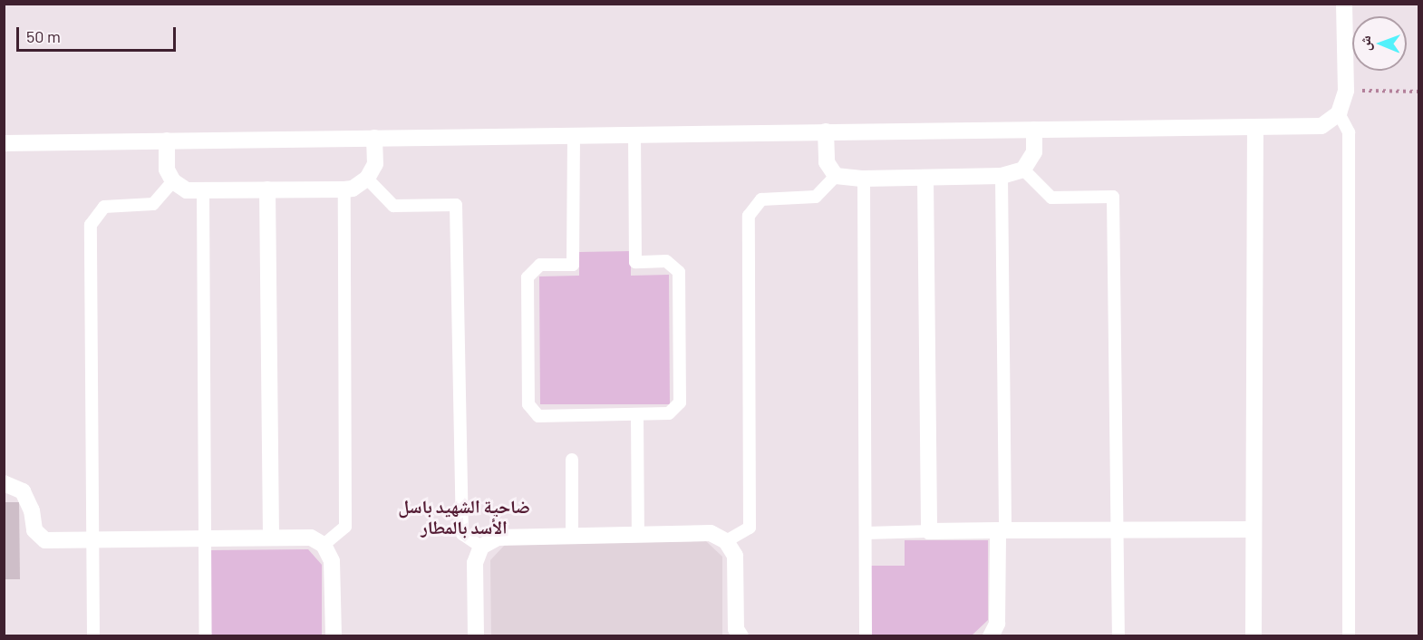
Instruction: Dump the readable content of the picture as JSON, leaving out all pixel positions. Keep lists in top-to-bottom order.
{
  "districts": ["ضاحية الشهيد باسل الأسد بالمطار"],
  "scale_bar": "50 m",
  "north": "left"
}
